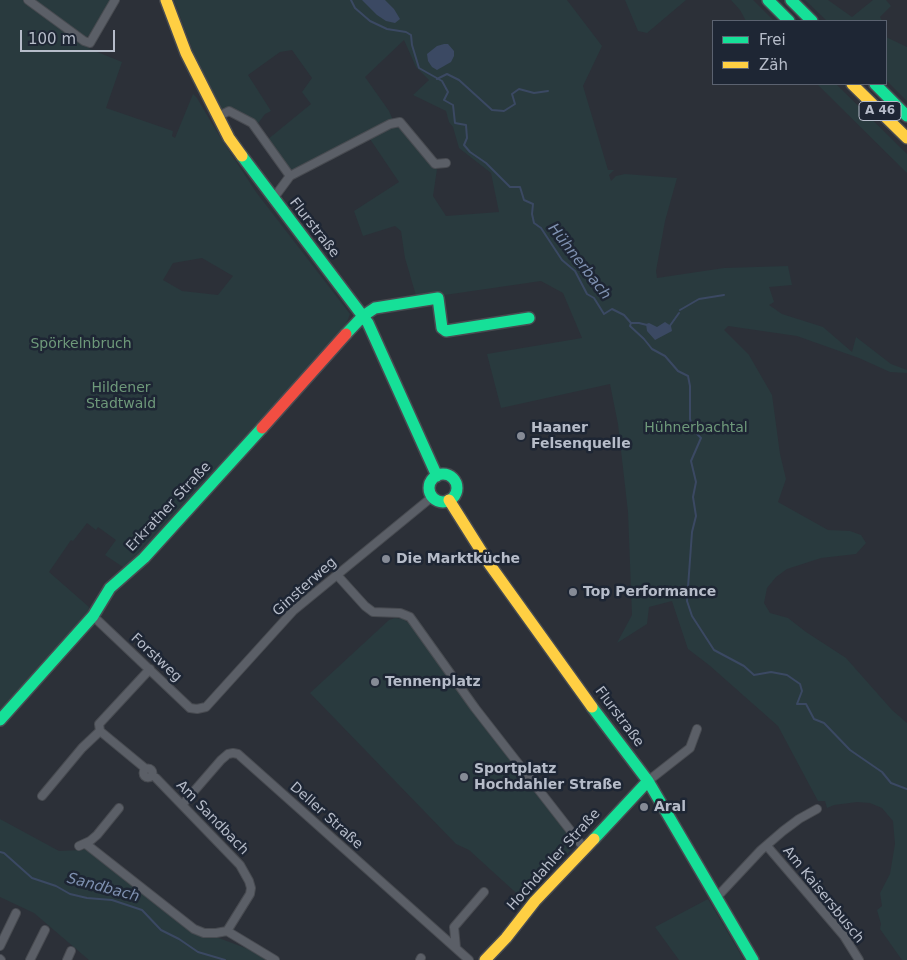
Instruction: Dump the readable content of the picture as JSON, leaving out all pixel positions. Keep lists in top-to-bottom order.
{
  "streets": {
    "main road": [
      "A 46",
      "Flurstraße",
      "Erkrather Straße",
      "Hochdahler Straße"
    ],
    "street": [
      "Ginsterweg",
      "Forstweg",
      "Deller Straße",
      "Am Sandbach",
      "Am Kaisersbusch"
    ]
  },
  "crossings": [
    ["Flurstraße", "Erkrather Straße"],
    ["Flurstraße", "Ginsterweg"],
    ["Flurstraße", "Hochdahler Straße"],
    ["Erkrather Straße", "Forstweg"],
    ["Ginsterweg", "Forstweg"],
    ["Deller Straße", "Am Sandbach"]
  ],
  "water": ["Hühnerbach", "Sandbach"],
  "parks": ["Spörkelnbruch", "Hildener Stadtwald", "Hühnerbachtal"],
  "places": [
    "Haaner Felsenquelle",
    "Die Marktküche",
    "Top Performance",
    "Tennenplatz",
    "Sportplatz Hochdahler Straße",
    "Aral"
  ],
  "legend": ["Frei", "Zäh"],
  "scale_bar": "100 m"
}
